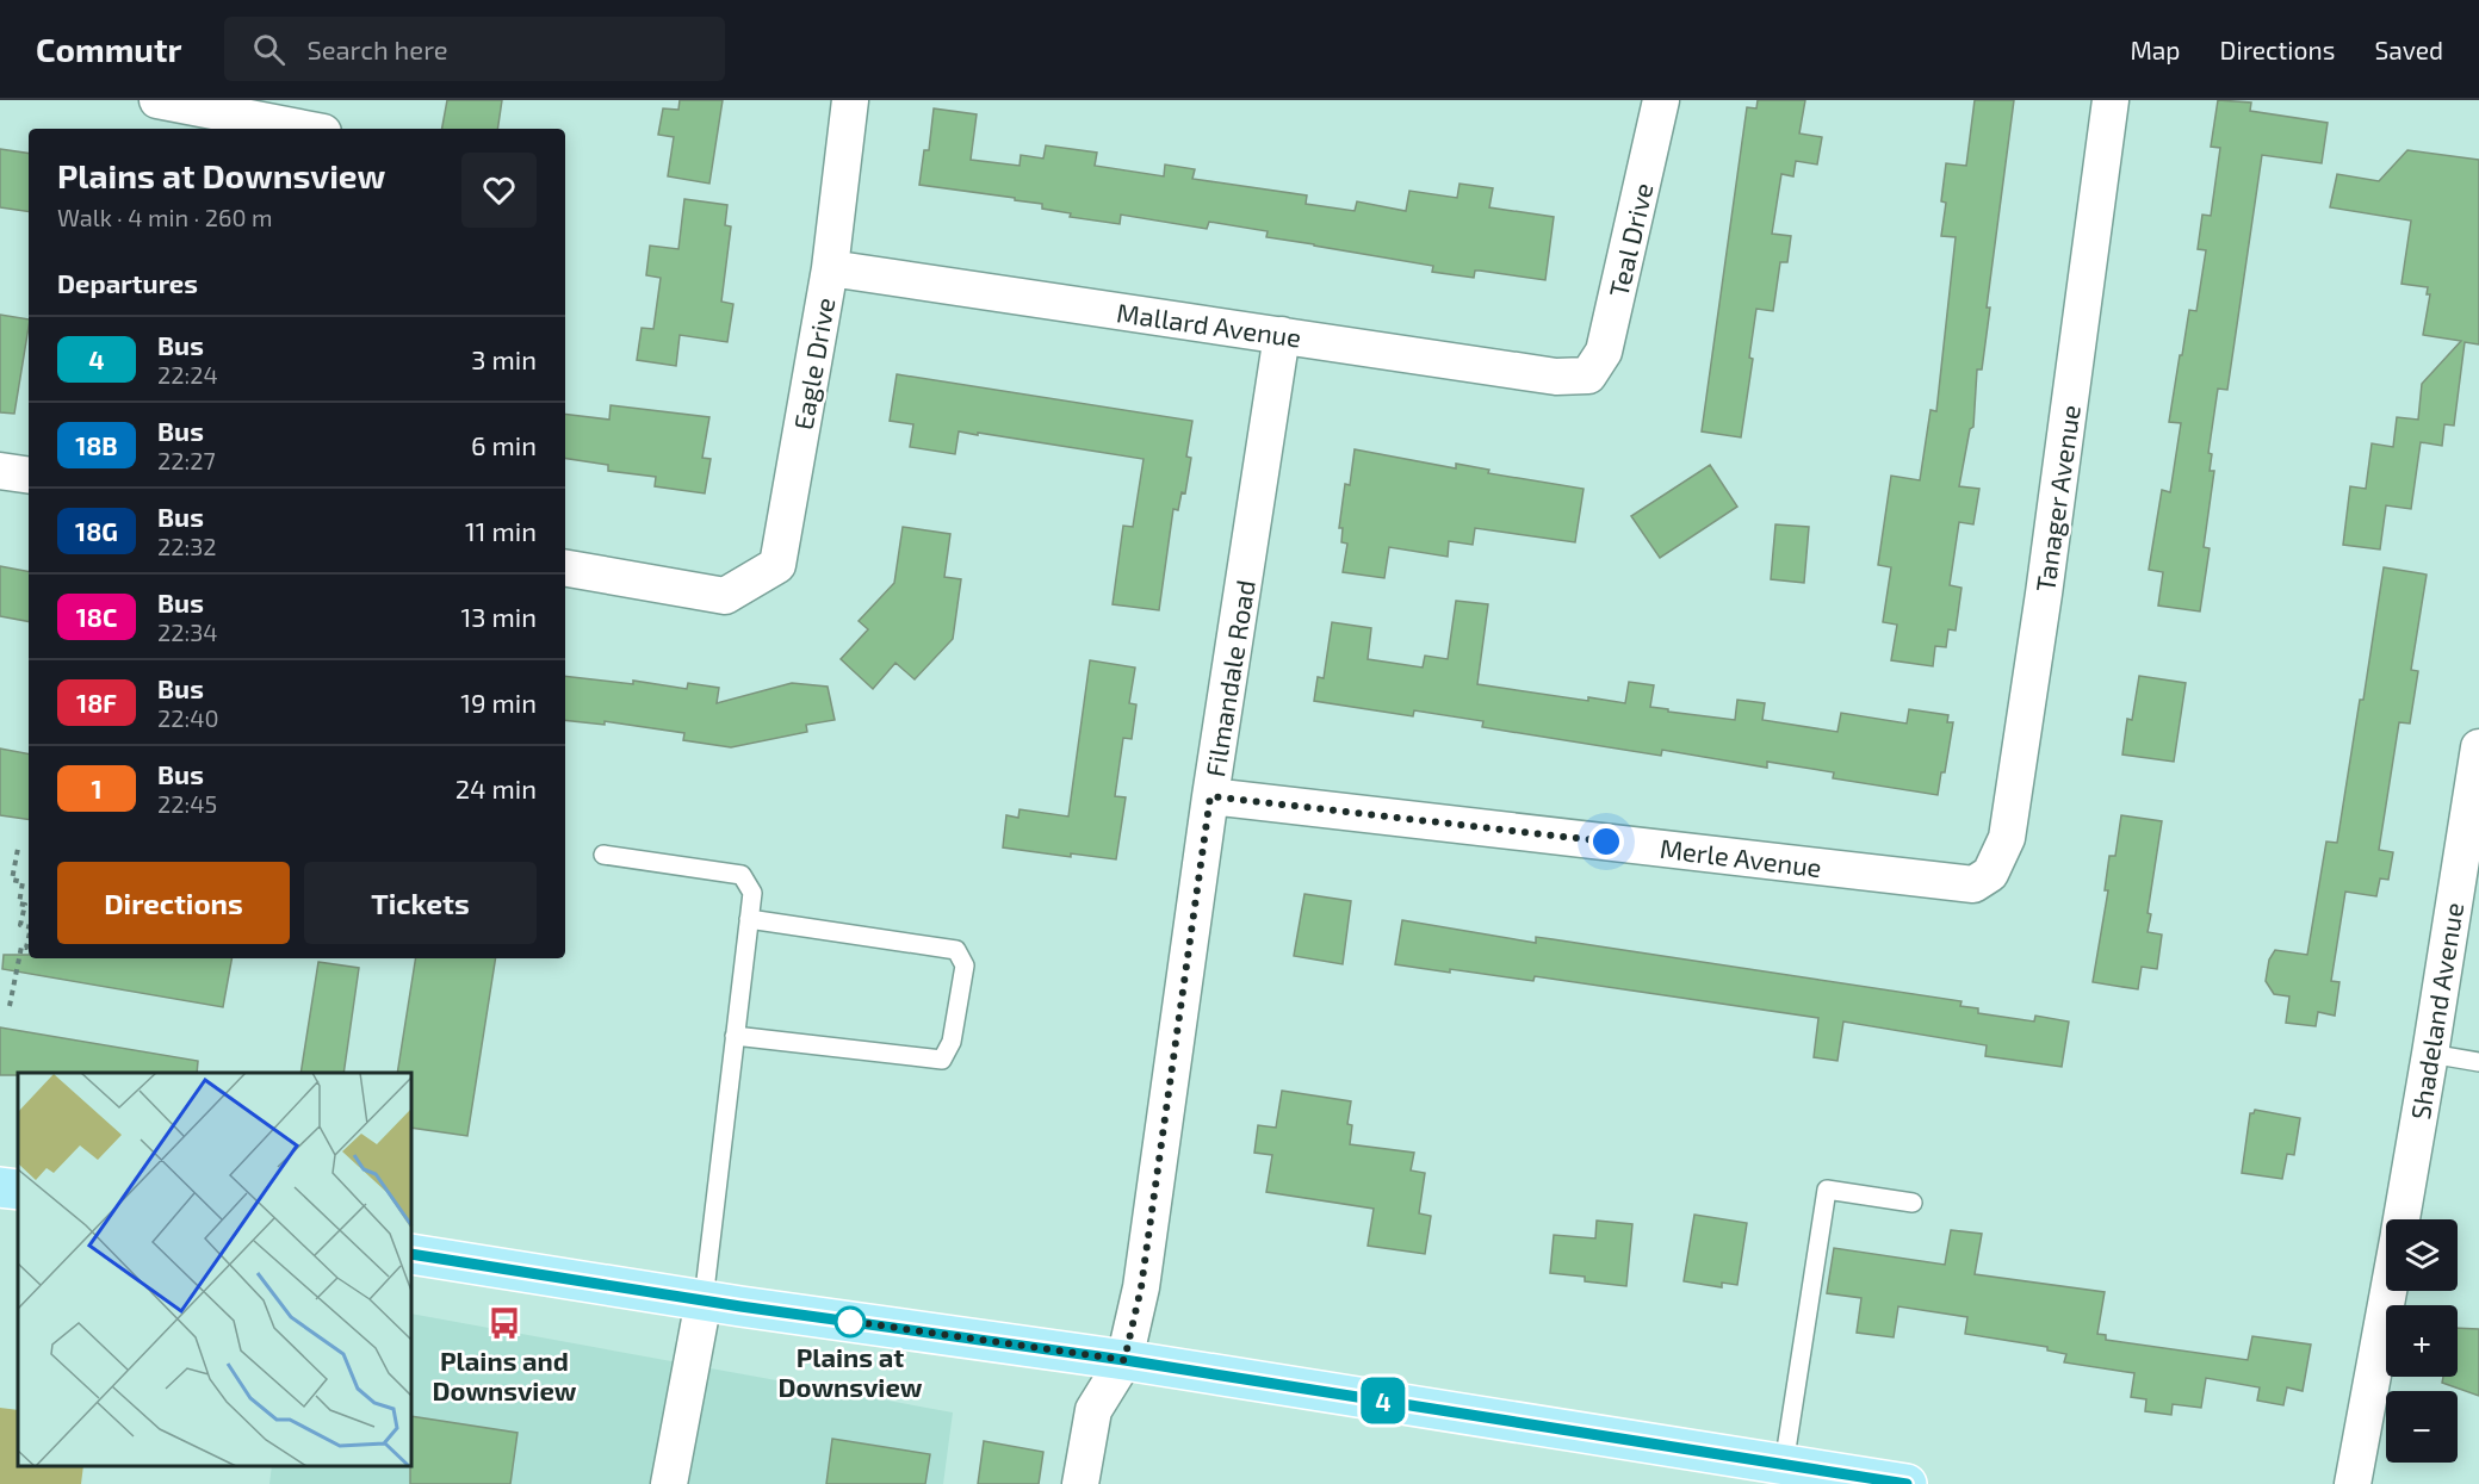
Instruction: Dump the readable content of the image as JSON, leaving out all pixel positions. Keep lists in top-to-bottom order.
{
  "streets": {
    "street": [
      "Teal Drive",
      "Mallard Avenue",
      "Eagle Drive",
      "Tanager Avenue",
      "Filmandale Road",
      "Merle Avenue",
      "Shadeland Avenue"
    ]
  },
  "crossings": [
    ["Teal Drive", "Mallard Avenue"],
    ["Mallard Avenue", "Eagle Drive"],
    ["Mallard Avenue", "Filmandale Road"],
    ["Tanager Avenue", "Merle Avenue"],
    ["Filmandale Road", "Merle Avenue"]
  ],
  "places": {
    "other": ["Plains at Downsview"],
    "bus stop": ["Plains and Downsview"]
  },
  "lines": ["bus line 4"],
  "page": {
    "header": "Commutr",
    "search": "Search here",
    "nav": ["Map", "Directions", "Saved"],
    "on_map": "4",
    "heading": [
      ["Plains at Downsview", "Walk · 4 min · 260 m"],
      "Departures"
    ],
    "list": [
      {
        "mark": "4",
        "name": "Bus",
        "note": "22:24",
        "value": "3 min"
      },
      {
        "mark": "18B",
        "name": "Bus",
        "note": "22:27",
        "value": "6 min"
      },
      {
        "mark": "18G",
        "name": "Bus",
        "note": "22:32",
        "value": "11 min"
      },
      {
        "mark": "18C",
        "name": "Bus",
        "note": "22:34",
        "value": "13 min"
      },
      {
        "mark": "18F",
        "name": "Bus",
        "note": "22:40",
        "value": "19 min"
      },
      {
        "mark": "1",
        "name": "Bus",
        "note": "22:45",
        "value": "24 min"
      }
    ],
    "buttons": ["Directions", "Tickets"],
    "map_buttons": ["+", "−"]
  }
}
